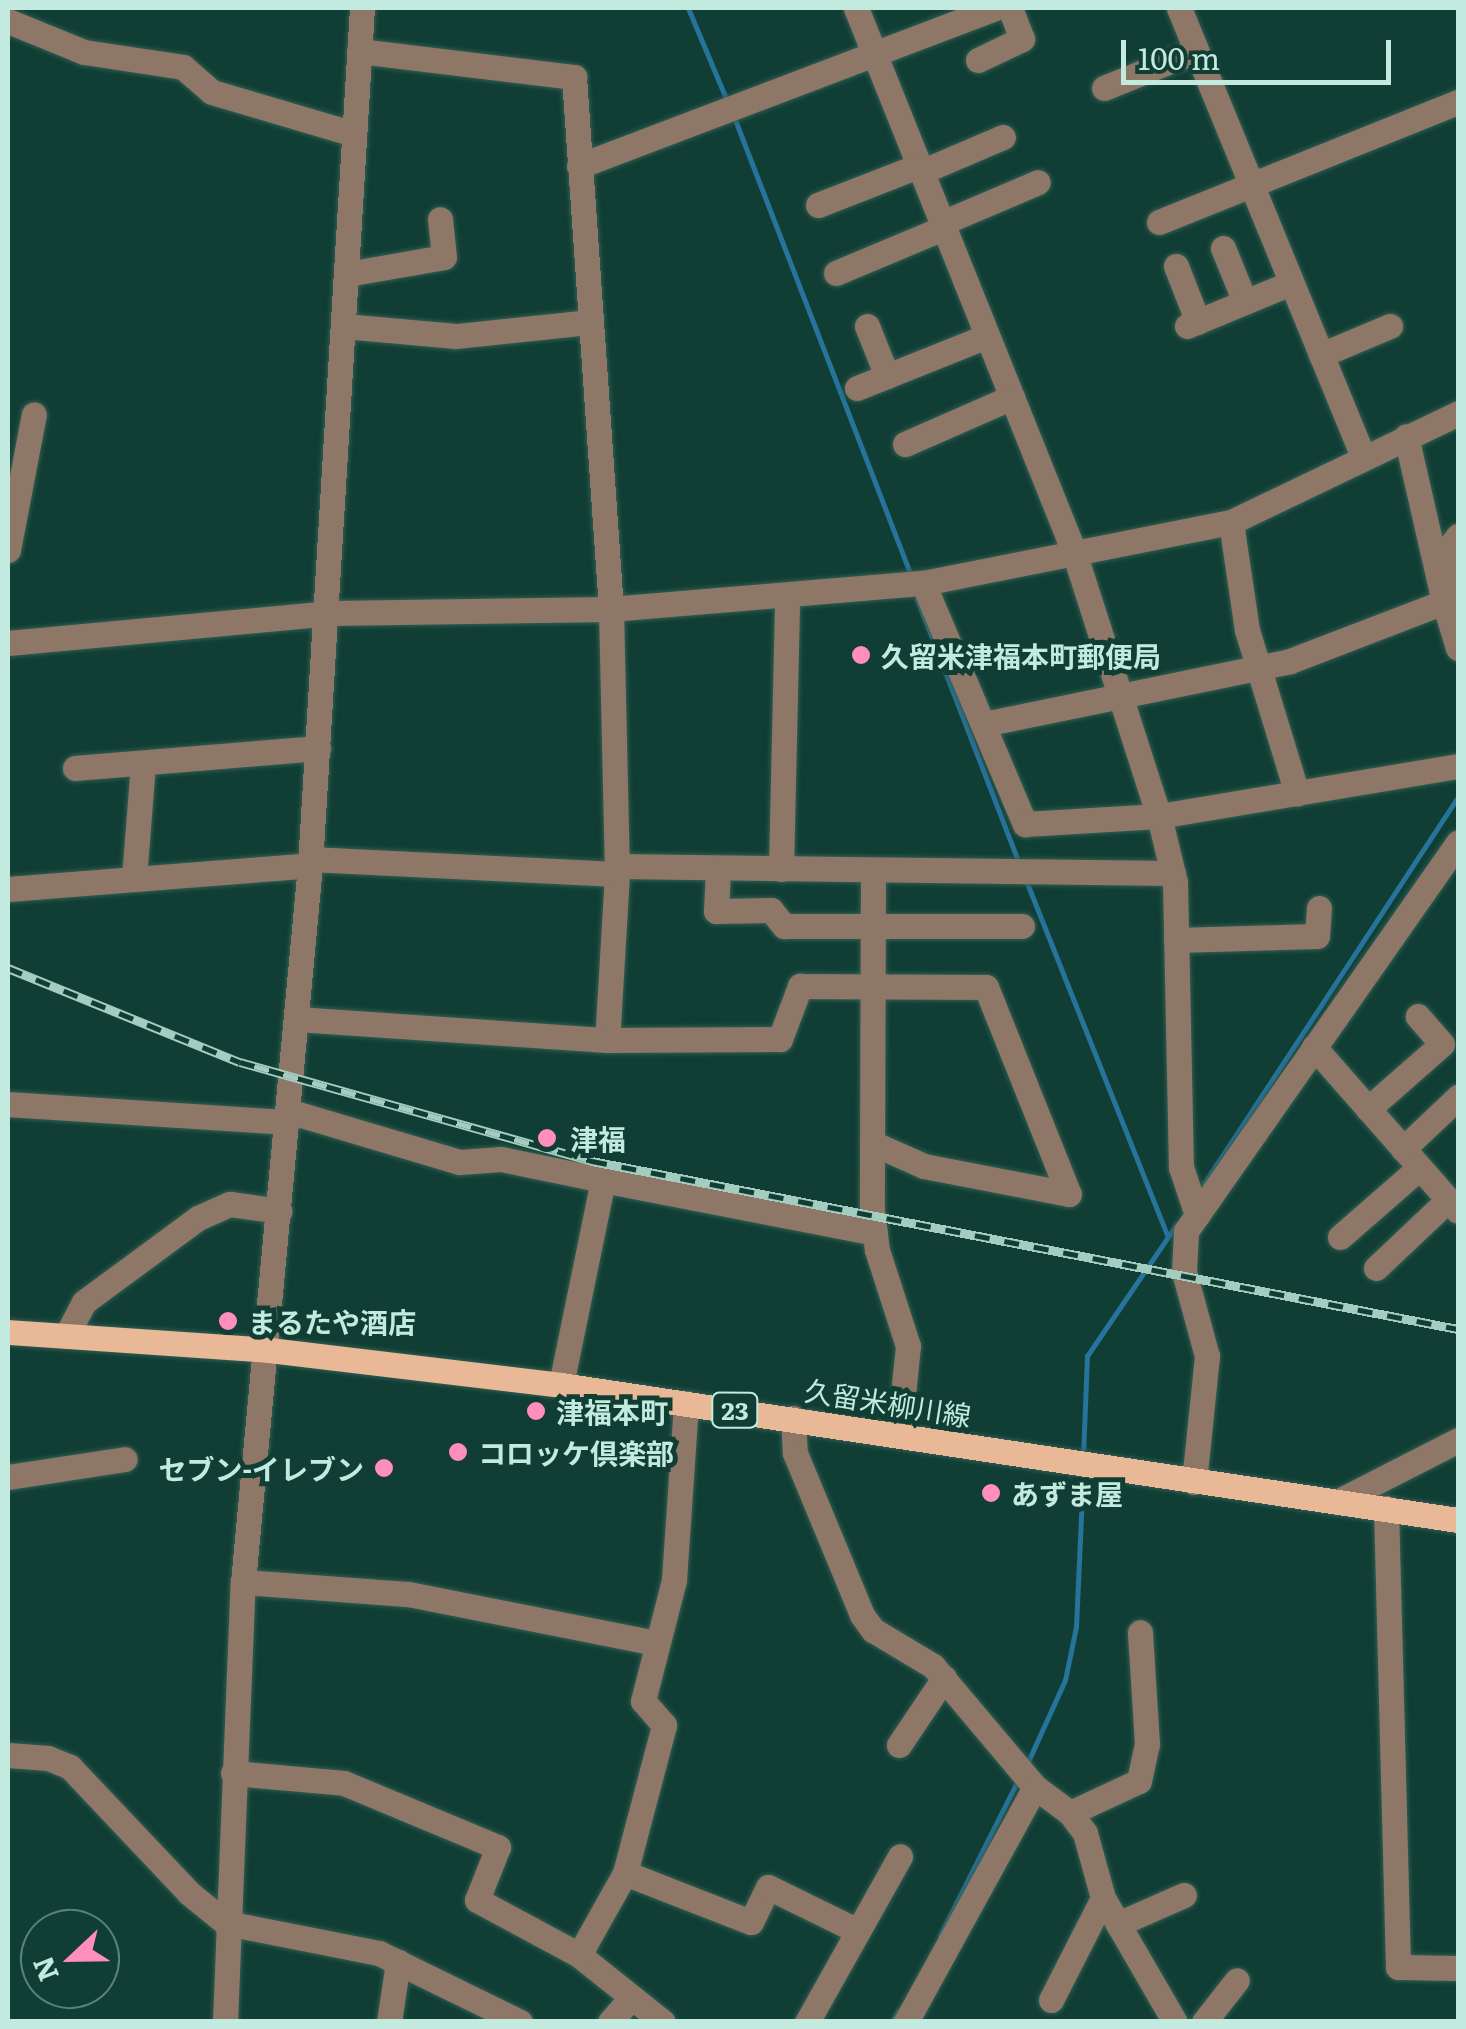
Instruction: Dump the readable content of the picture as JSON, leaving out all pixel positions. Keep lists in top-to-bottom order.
{
  "streets": {
    "main road": ["久留米柳川線", "23"]
  },
  "places": [
    "久留米津福本町郵便局",
    "津福",
    "まるたや酒店",
    "津福本町",
    "コロッケ倶楽部",
    "セブン-イレブン",
    "あずま屋"
  ],
  "scale_bar": "100 m",
  "north": "left"
}
